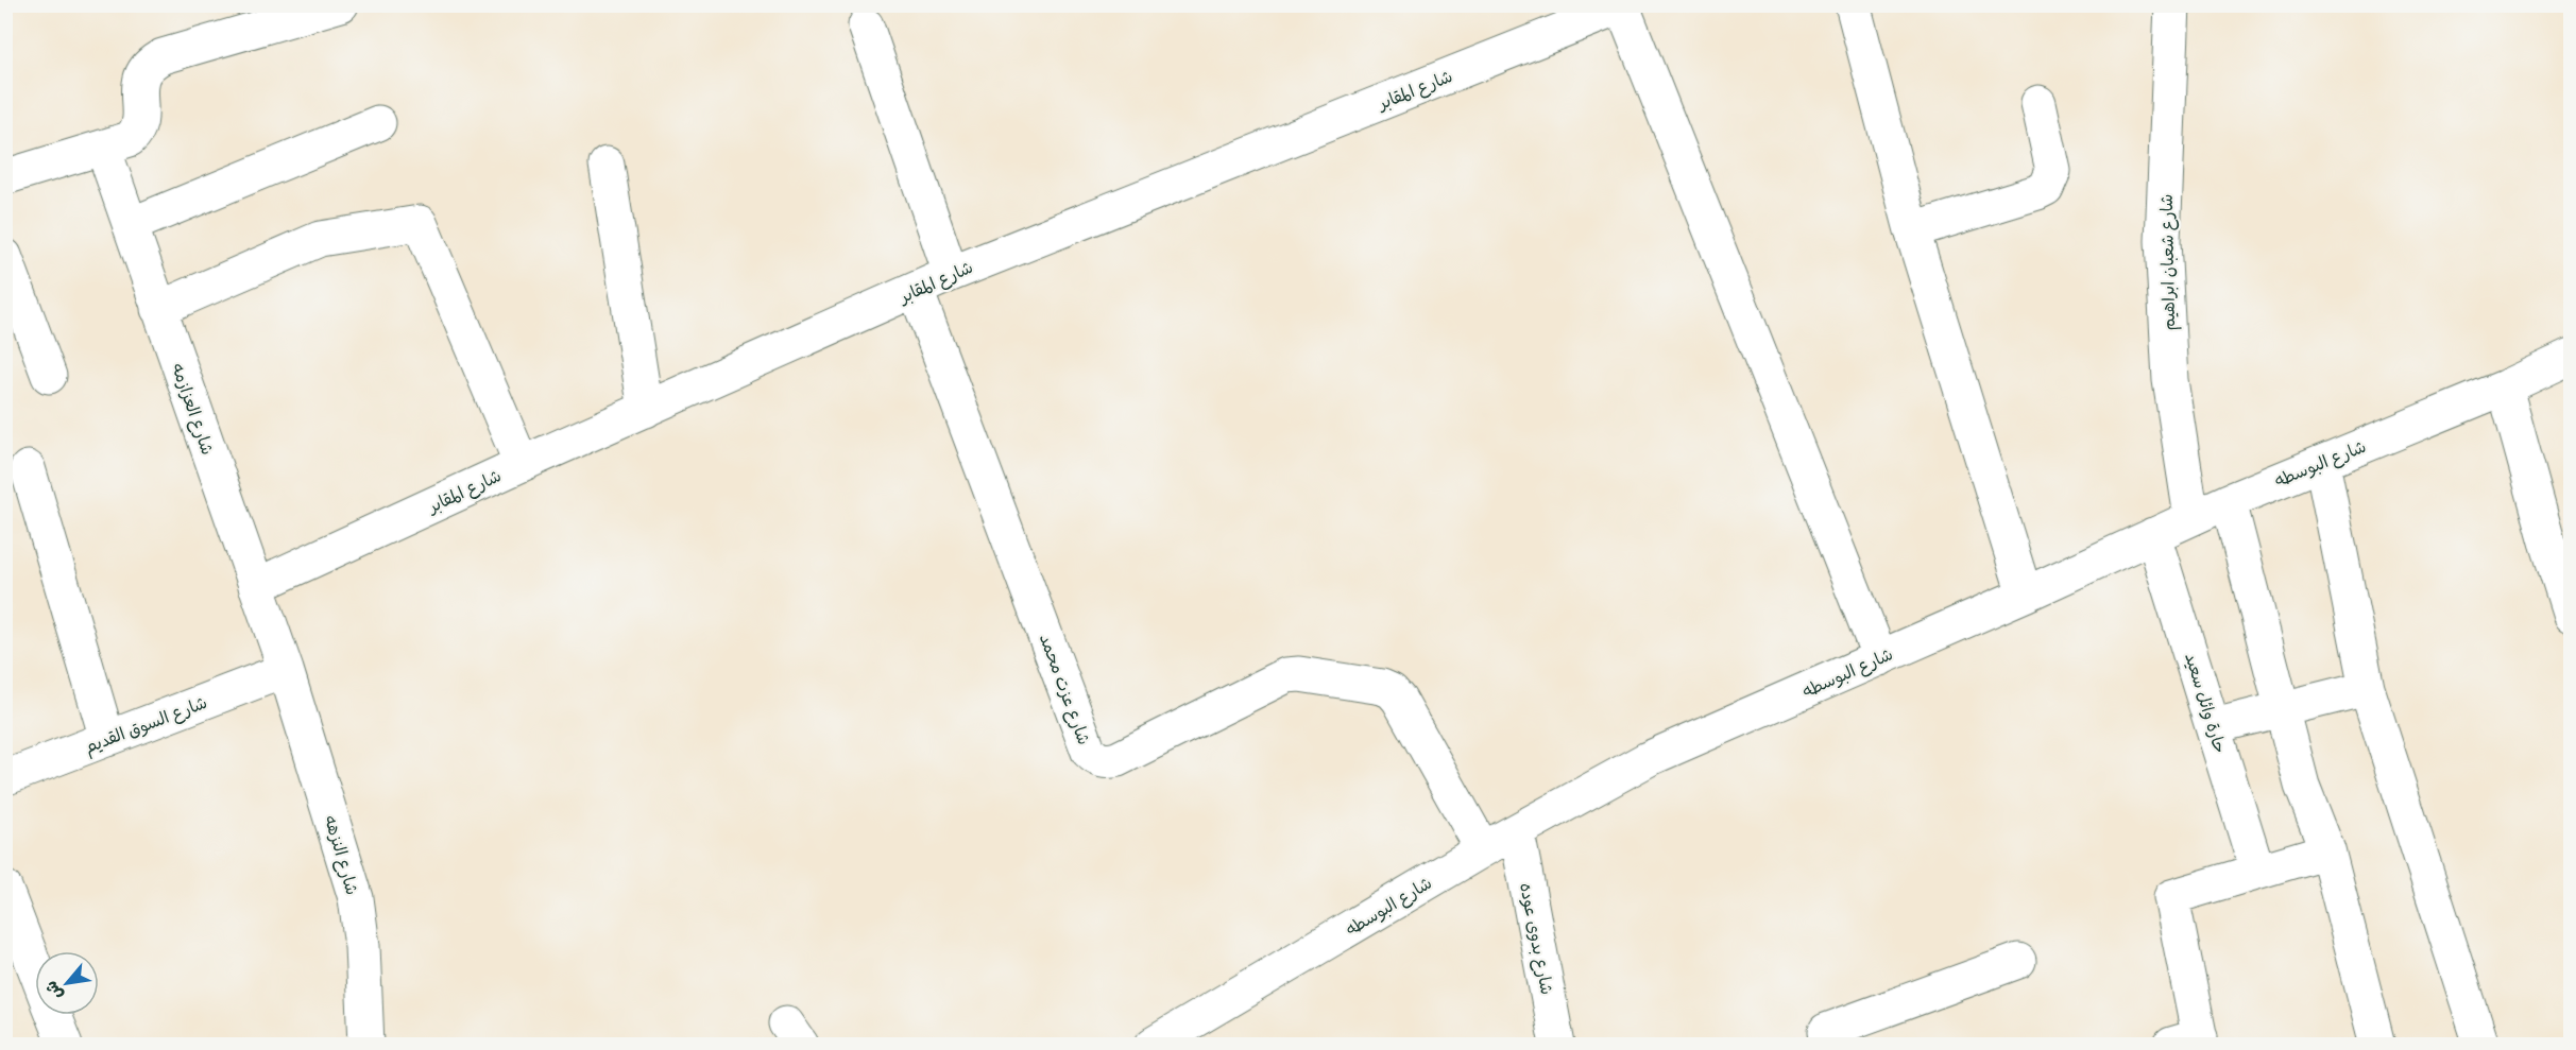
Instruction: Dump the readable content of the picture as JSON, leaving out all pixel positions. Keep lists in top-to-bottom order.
{
  "streets": {
    "street": [
      "شارع المقابر",
      "شارع شعبان ابراهيم",
      "شارع العزازمه",
      "شارع البوسطه",
      "شارع عزت محمد",
      "حارة وائل سعيد",
      "شارع السوق القديم",
      "شارع النزهه",
      "شارع بدوى عوده"
    ]
  },
  "crossings": [
    ["شارع المقابر", "شارع العزازمه"],
    ["شارع المقابر", "شارع عزت محمد"],
    ["شارع شعبان ابراهيم", "شارع البوسطه"],
    ["شارع العزازمه", "شارع السوق القديم"],
    ["شارع العزازمه", "شارع النزهه"],
    ["شارع البوسطه", "شارع عزت محمد"],
    ["شارع البوسطه", "حارة وائل سعيد"],
    ["شارع البوسطه", "شارع بدوى عوده"],
    ["شارع السوق القديم", "شارع النزهه"]
  ],
  "north": "bottom left"
}
